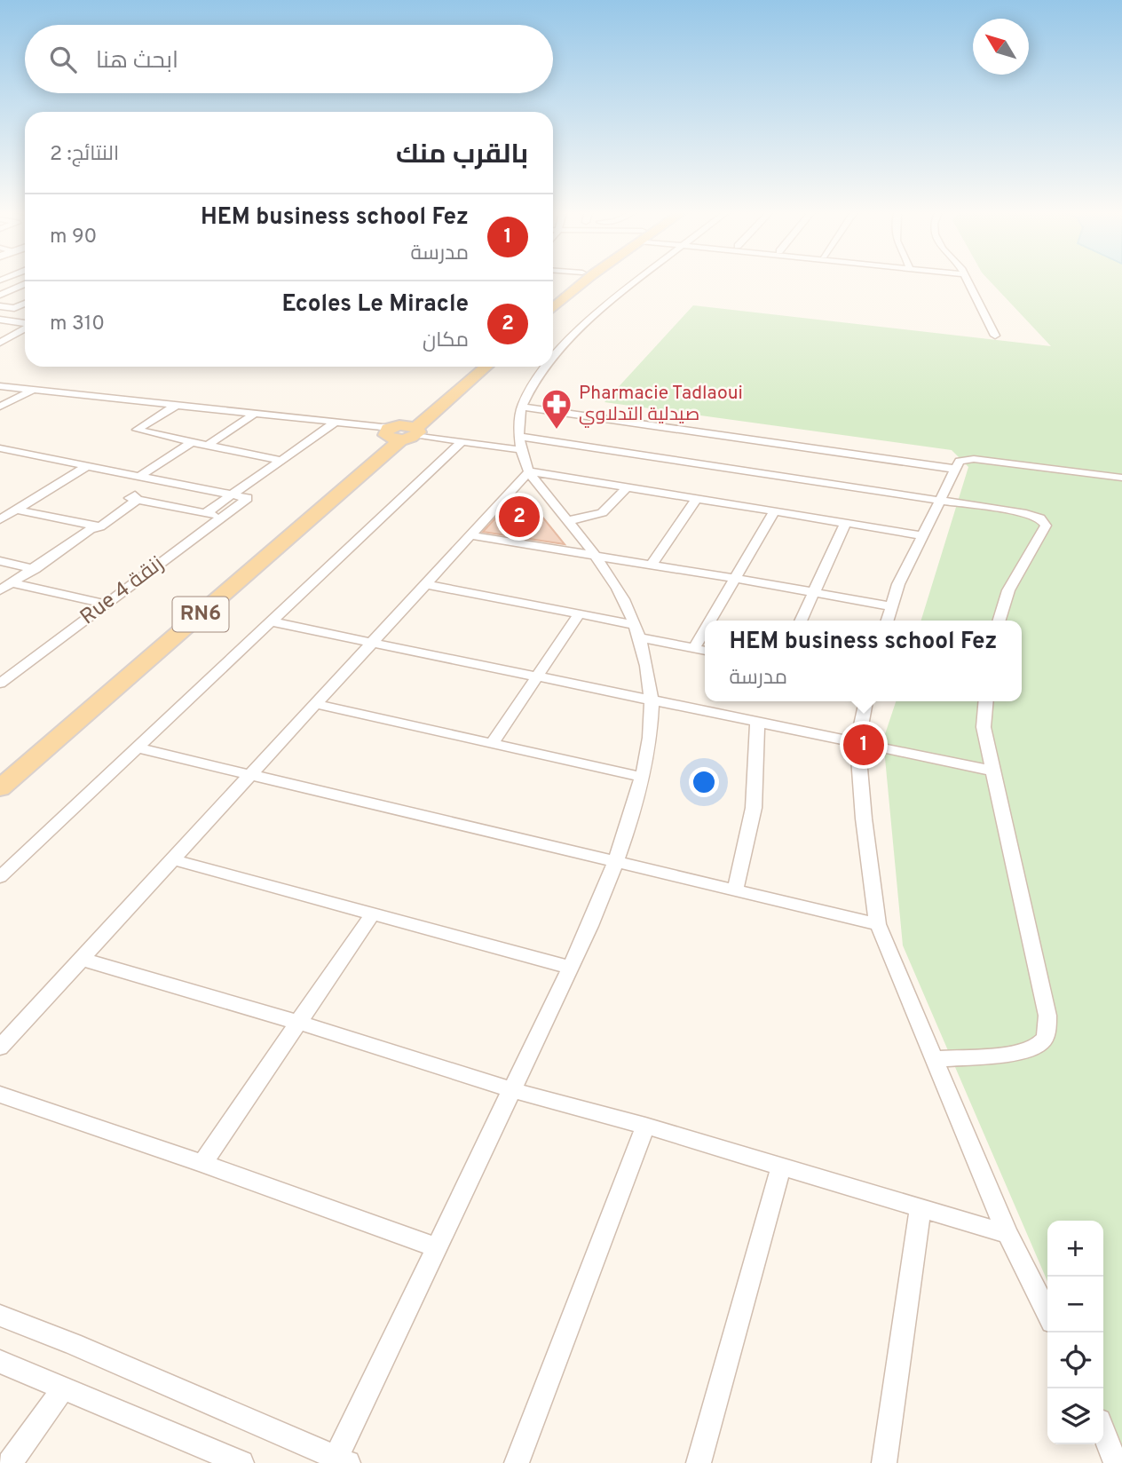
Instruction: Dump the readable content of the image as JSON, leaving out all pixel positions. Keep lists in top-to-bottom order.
{
  "streets": {
    "main road": ["RN6"],
    "street": ["Rue 4 زنقة"]
  },
  "places": {
    "pharmacy": ["Pharmacie Tadlaoui صيدلية التدلاوي"]
  },
  "north": "top left",
  "page": {
    "search": "ابحث هنا",
    "heading": ["بالقرب منك", "النتائج: 2"],
    "list": [
      {
        "mark": "1",
        "name": "HEM business school Fez",
        "note": "مدرسة",
        "value": "90 m"
      },
      {
        "mark": "2",
        "name": "Ecoles Le Miracle",
        "note": "مكان",
        "value": "310 m"
      }
    ],
    "pins": ["2", "1"],
    "popup": ["HEM business school Fez", "مدرسة"],
    "map_buttons": ["+", "−"]
  }
}
